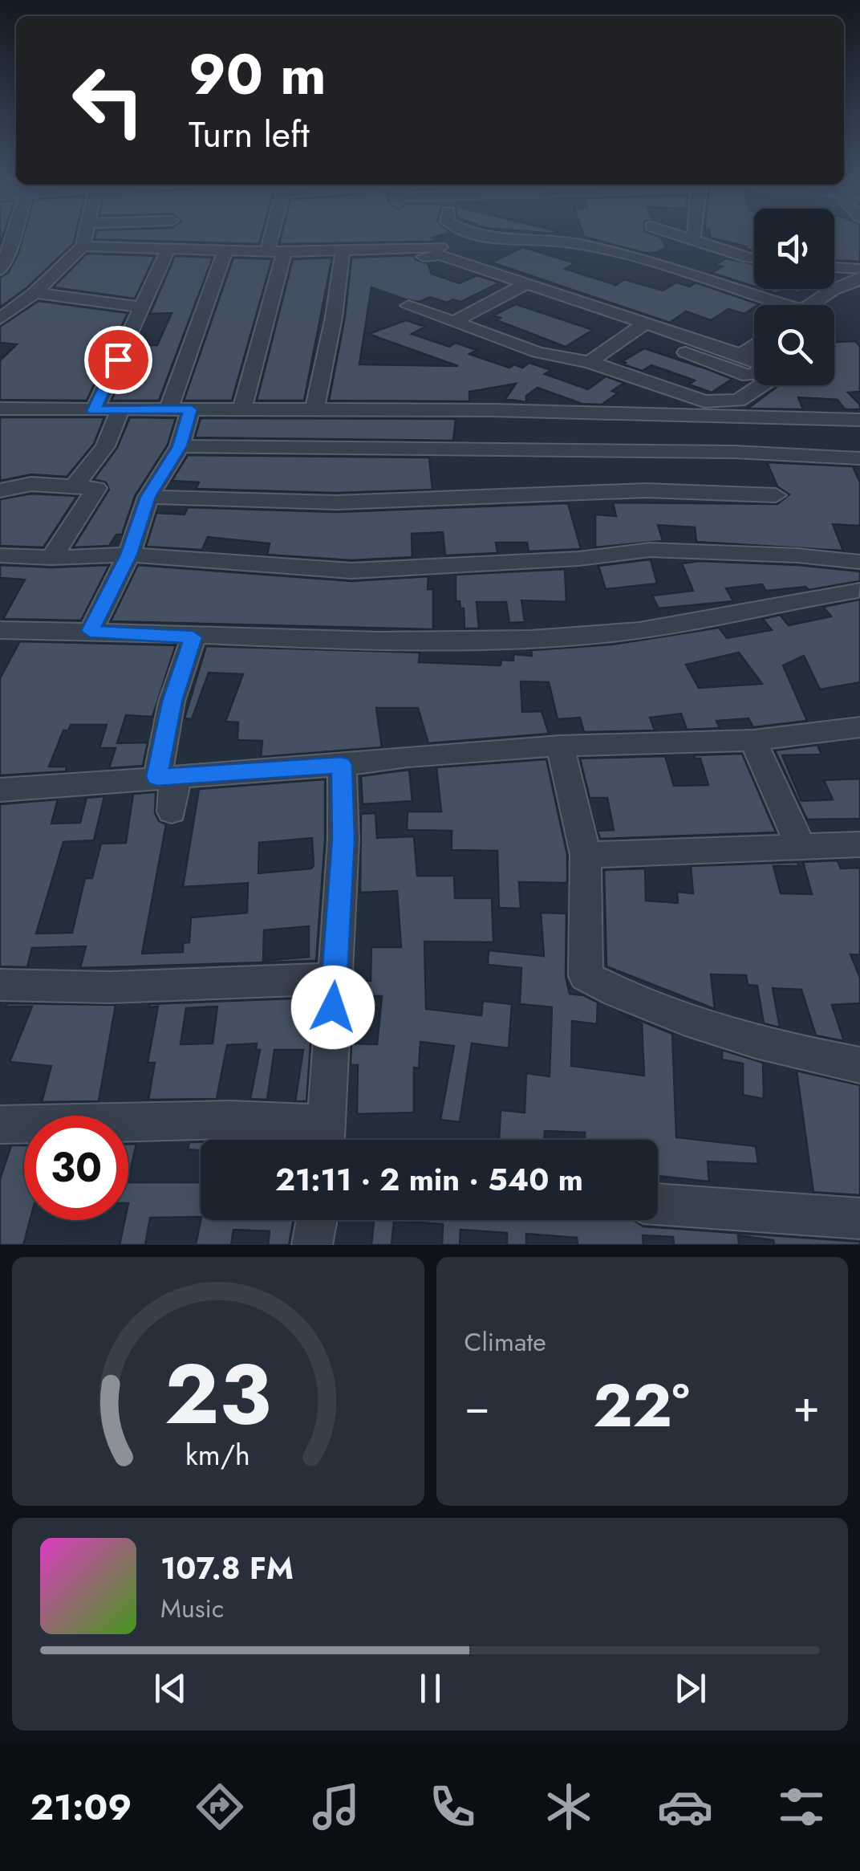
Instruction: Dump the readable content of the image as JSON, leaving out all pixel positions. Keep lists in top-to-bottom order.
{
  "page": {
    "turn": ["90 m", "Turn left"],
    "limit": "30",
    "trip": "21:11 · 2 min · 540 m",
    "tile": "Climate",
    "heat": ["−", "22°", "+"],
    "song": ["107.8 FM", "Music"],
    "tabs": "21:09",
    "gauge": ["23", "km/h"]
  }
}
